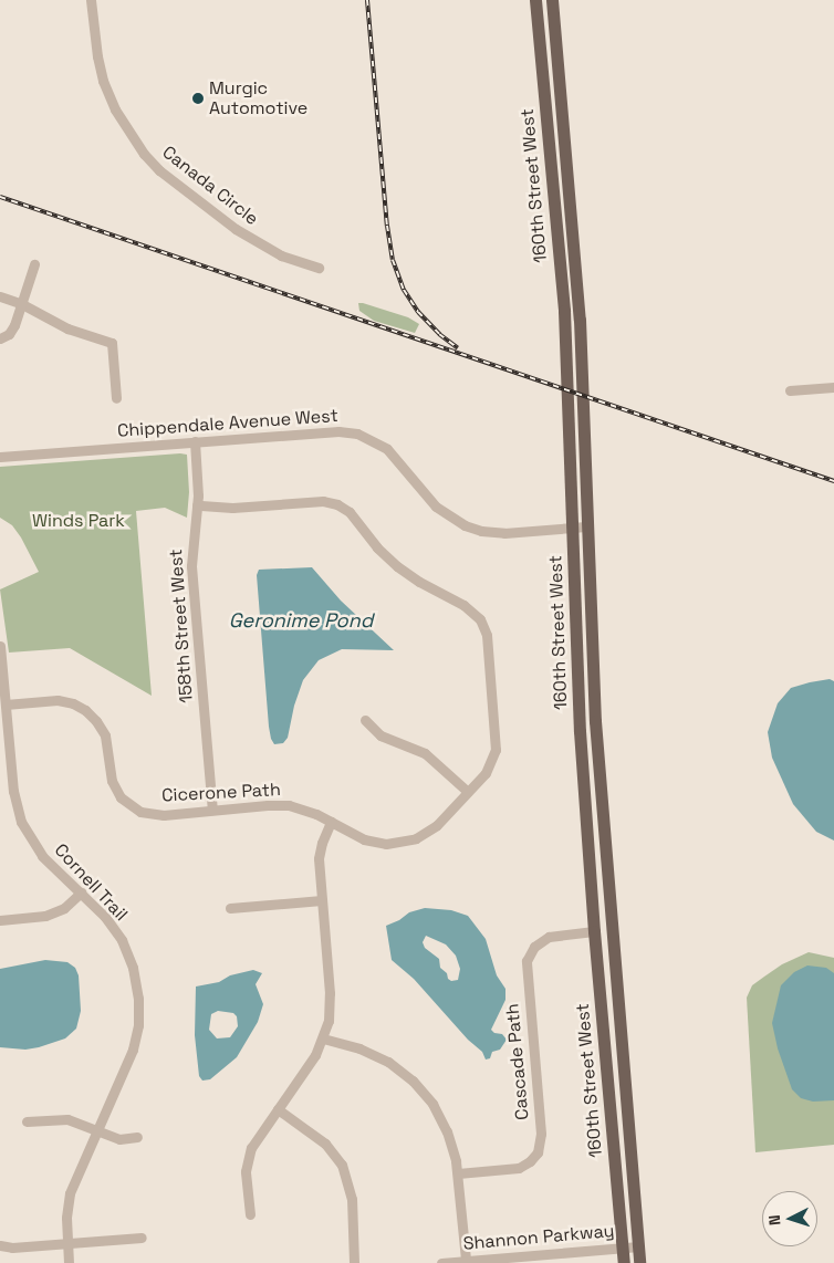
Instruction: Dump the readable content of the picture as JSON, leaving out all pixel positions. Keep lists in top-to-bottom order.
{
  "streets": {
    "main road": ["160th Street West"],
    "street": [
      "Canada Circle",
      "Chippendale Avenue West",
      "158th Street West",
      "Cicerone Path",
      "Cornell Trail",
      "Cascade Path",
      "Shannon Parkway"
    ]
  },
  "crossings": [
    ["160th Street West", "Chippendale Avenue West"],
    ["160th Street West", "Cascade Path"],
    ["160th Street West", "Shannon Parkway"],
    ["Chippendale Avenue West", "158th Street West"],
    ["158th Street West", "Cicerone Path"],
    ["Cicerone Path", "Cornell Trail"]
  ],
  "water": ["Geronime Pond"],
  "parks": ["Winds Park"],
  "places": ["Murgic Automotive"],
  "north": "left"
}
